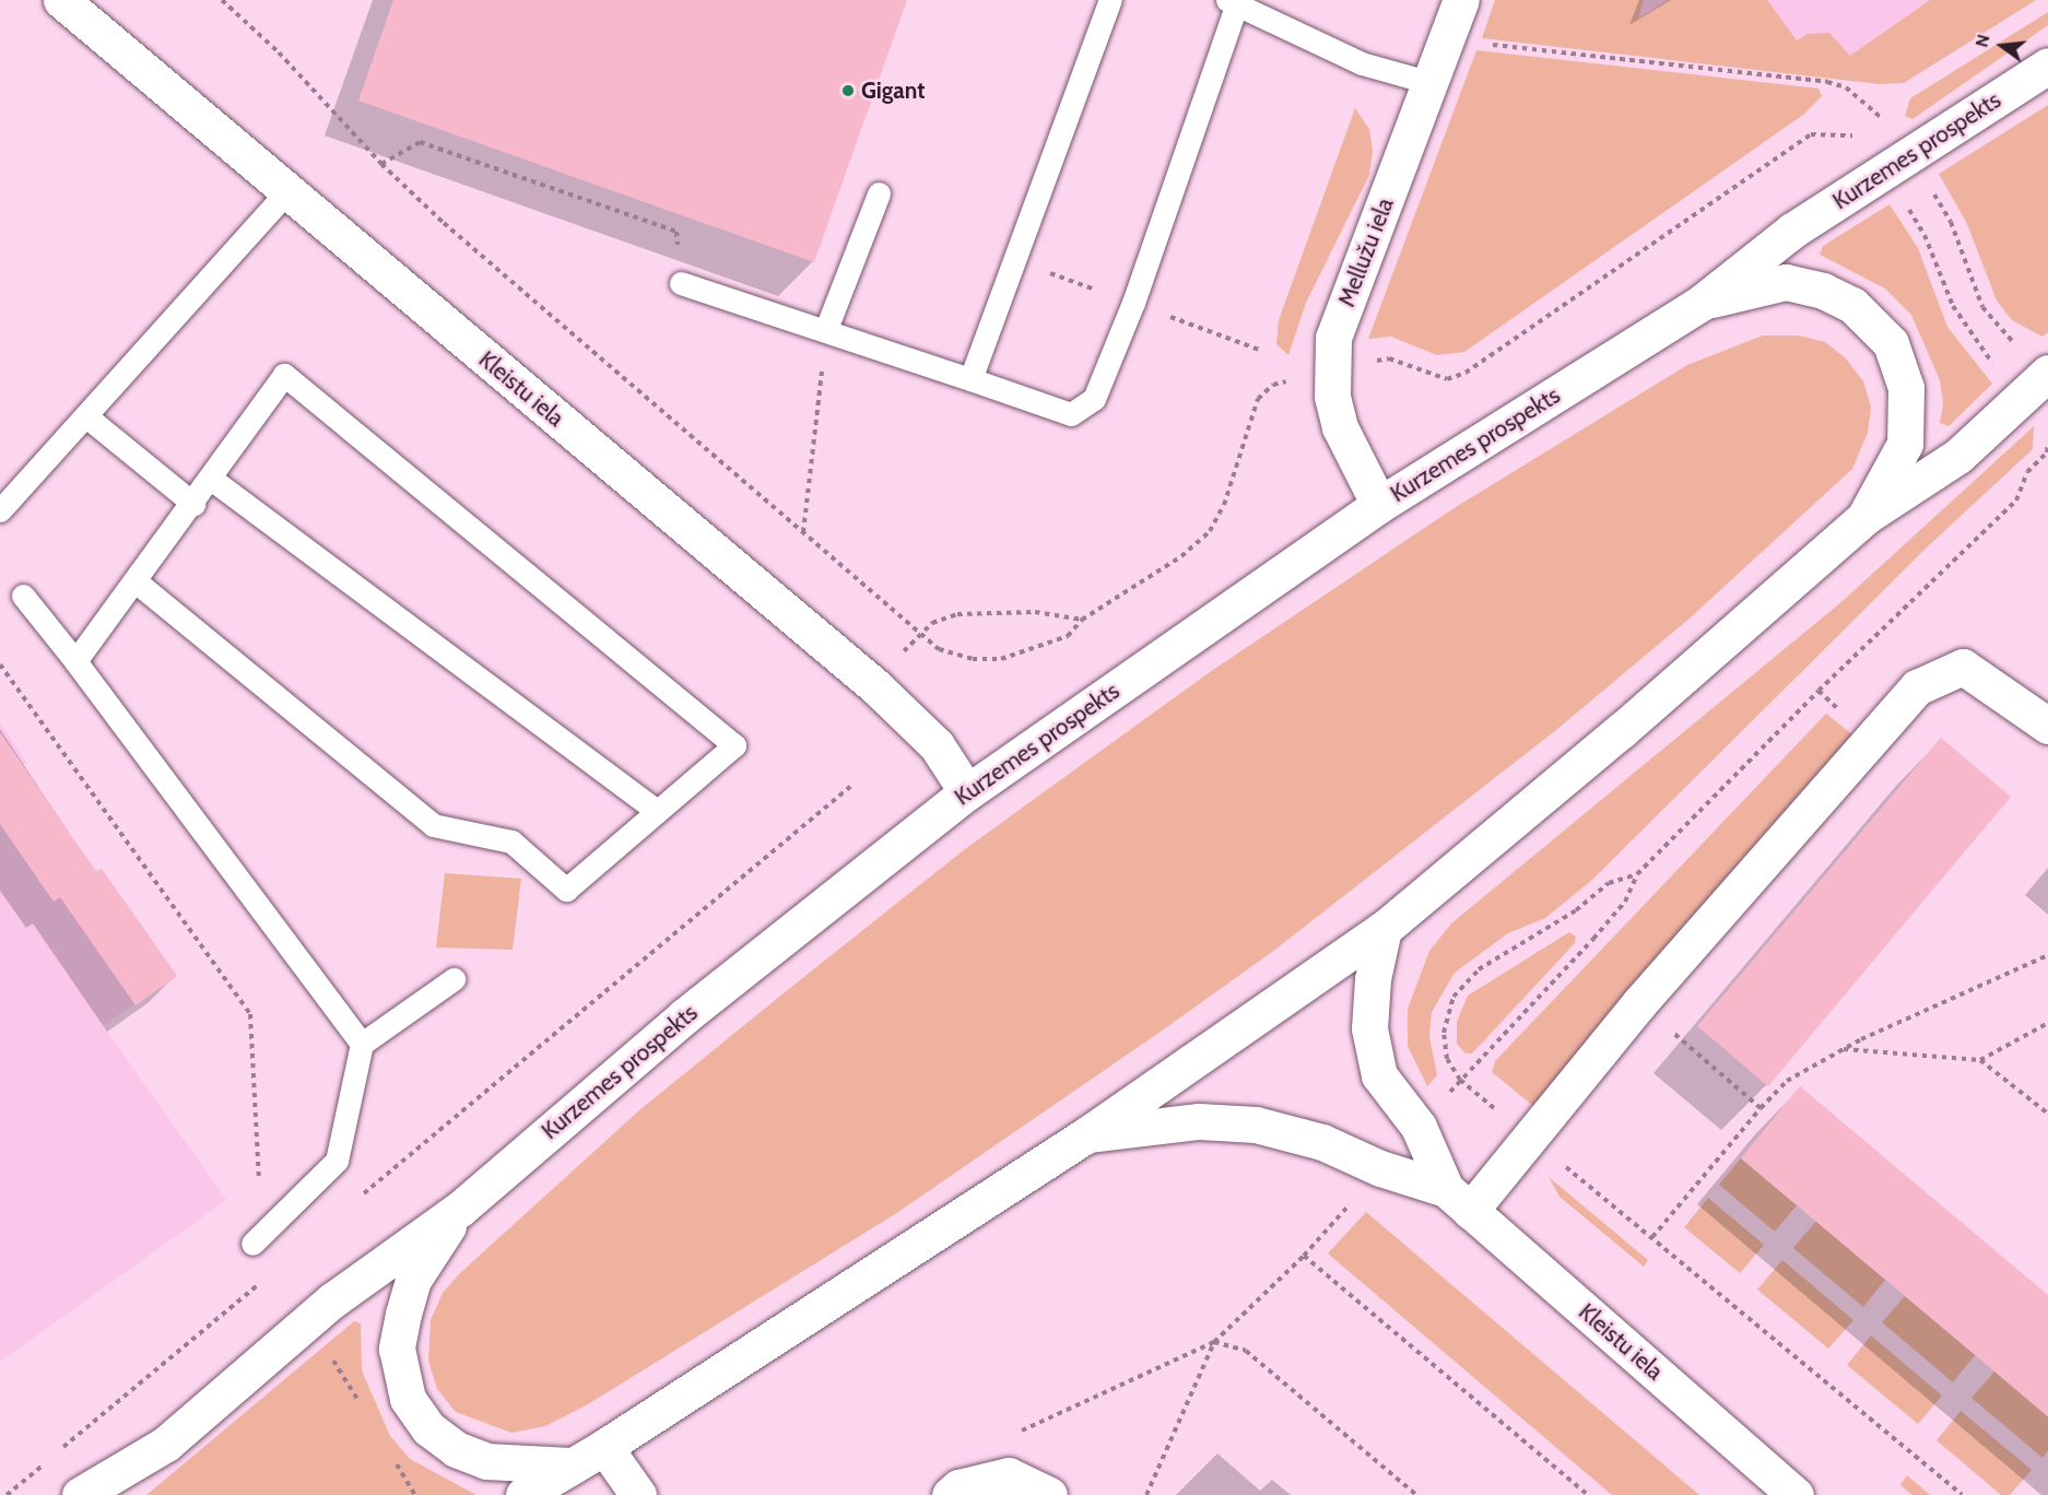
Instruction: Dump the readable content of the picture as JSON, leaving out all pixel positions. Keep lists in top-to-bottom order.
{
  "streets": {
    "main road": ["Kurzemes prospekts", "Mellužu iela", "Kleistu iela"]
  },
  "crossings": [
    ["Kurzemes prospekts", "Mellužu iela"],
    ["Kurzemes prospekts", "Kleistu iela"]
  ],
  "places": ["Gigant"],
  "north": "left"
}
